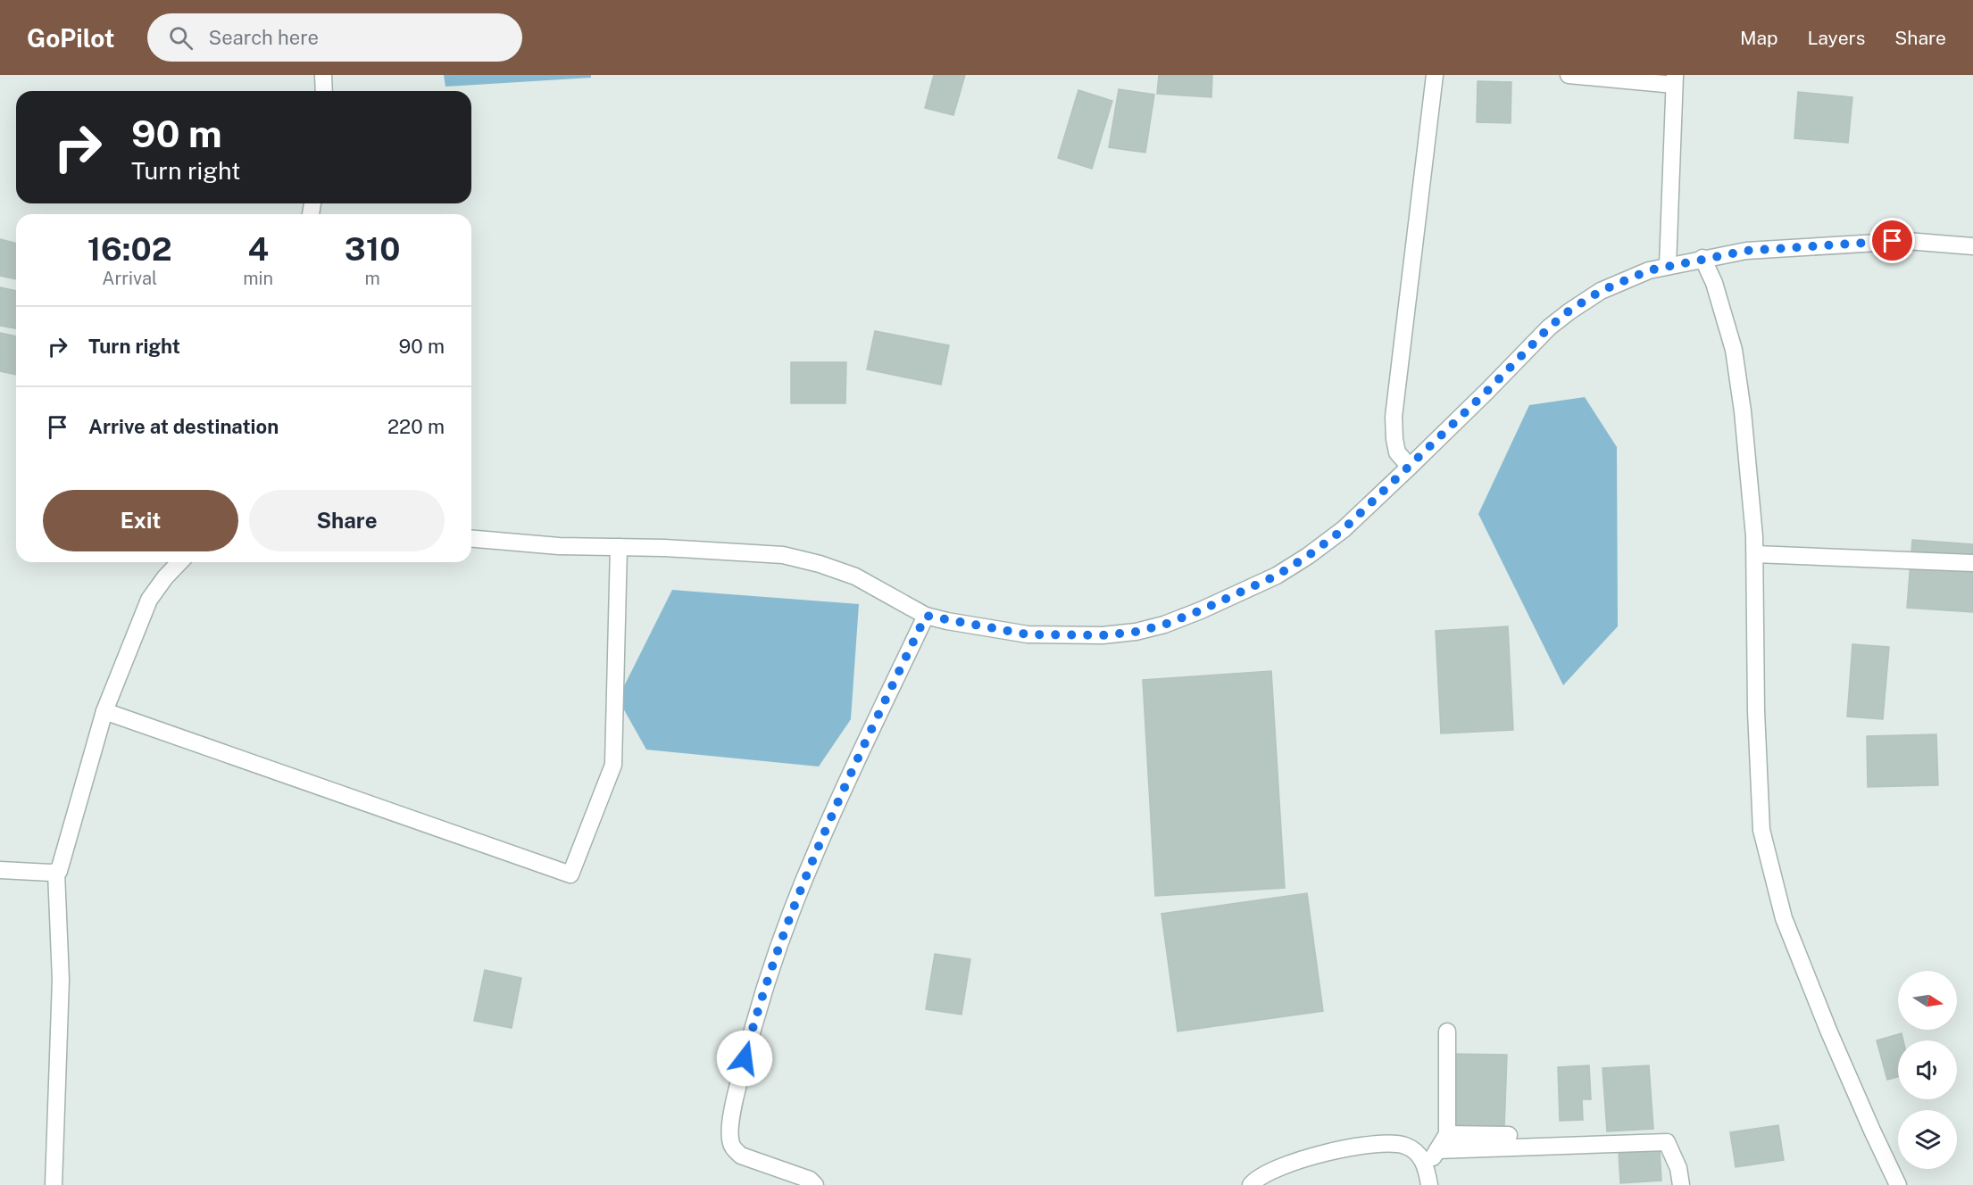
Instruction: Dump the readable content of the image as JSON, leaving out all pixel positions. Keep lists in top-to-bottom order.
{
  "north": "right",
  "page": {
    "header": "GoPilot",
    "search": "Search here",
    "nav": ["Map", "Layers", "Share"],
    "turn": ["90 m", "Turn right"],
    "eta": [
      "16:02",
      "Arrival",
      "4",
      "min",
      "310",
      "m"
    ],
    "list": [
      {
        "name": "Turn right",
        "value": "90 m"
      },
      {
        "name": "Arrive at destination",
        "value": "220 m"
      }
    ],
    "buttons": ["Exit", "Share"]
  }
}
